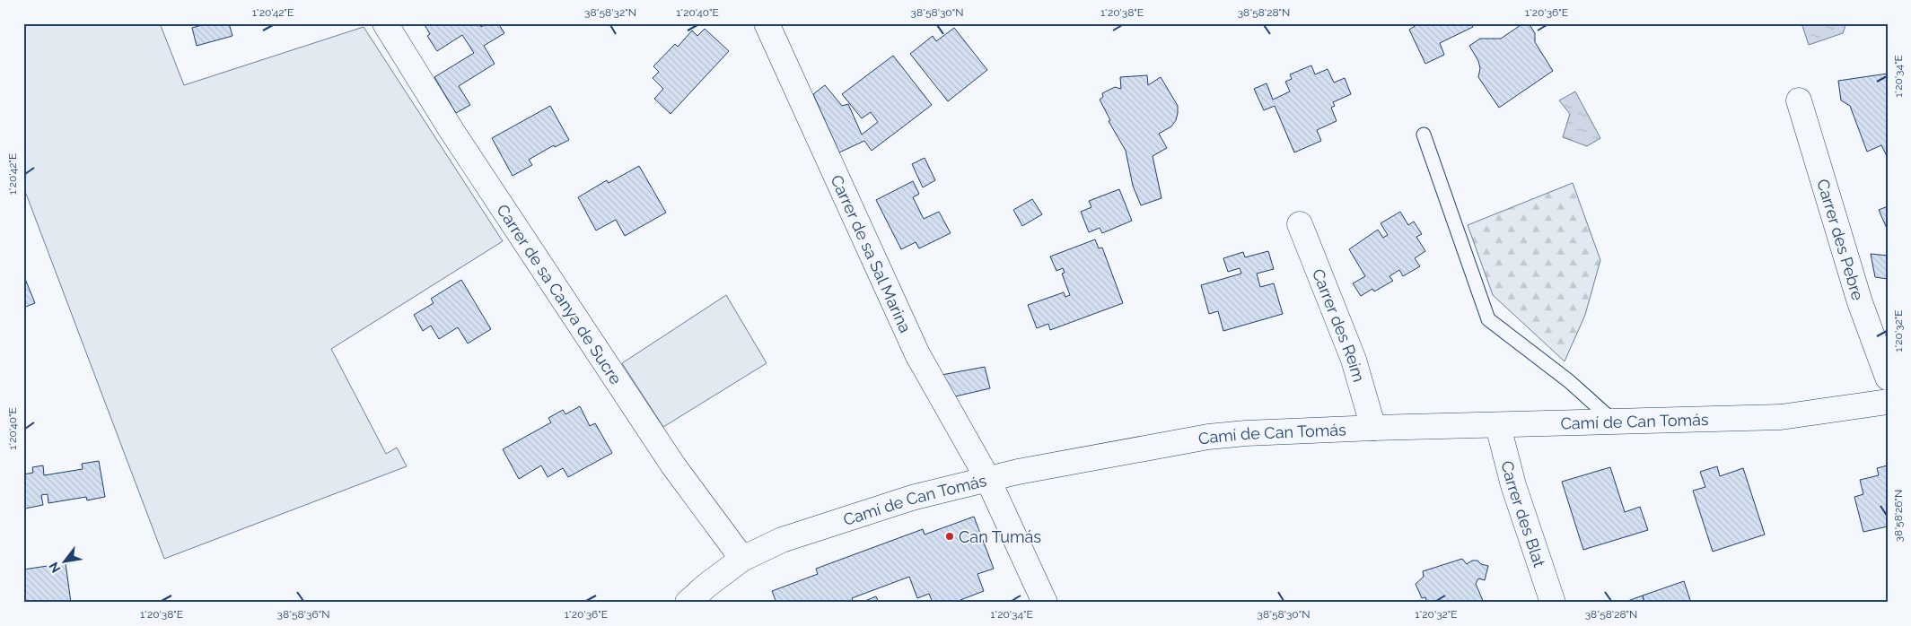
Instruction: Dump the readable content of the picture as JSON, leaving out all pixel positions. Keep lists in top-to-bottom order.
{
  "streets": {
    "street": [
      "Carrer des Pebre",
      "Carrer de sa Sal Marina",
      "Carrer de sa Canya de Sucre",
      "Carrer des Reim",
      "Camí de Can Tomás",
      "Carrer des Blat"
    ]
  },
  "crossings": [
    ["Carrer de sa Sal Marina", "Camí de Can Tomás"],
    ["Carrer de sa Canya de Sucre", "Camí de Can Tomás"],
    ["Carrer des Reim", "Camí de Can Tomás"],
    ["Camí de Can Tomás", "Carrer des Blat"]
  ],
  "places": ["Can Tumás"],
  "north": "bottom left",
  "coordinates": [
    "1°20'42\"E",
    "38°58'32\"N",
    "1°20'40\"E",
    "38°58'30\"N",
    "1°20'38\"E",
    "38°58'28\"N",
    "1°20'36\"E",
    "1°20'34\"E",
    "1°20'32\"E",
    "38°58'26\"N",
    "38°58'36\"N"
  ]
}
